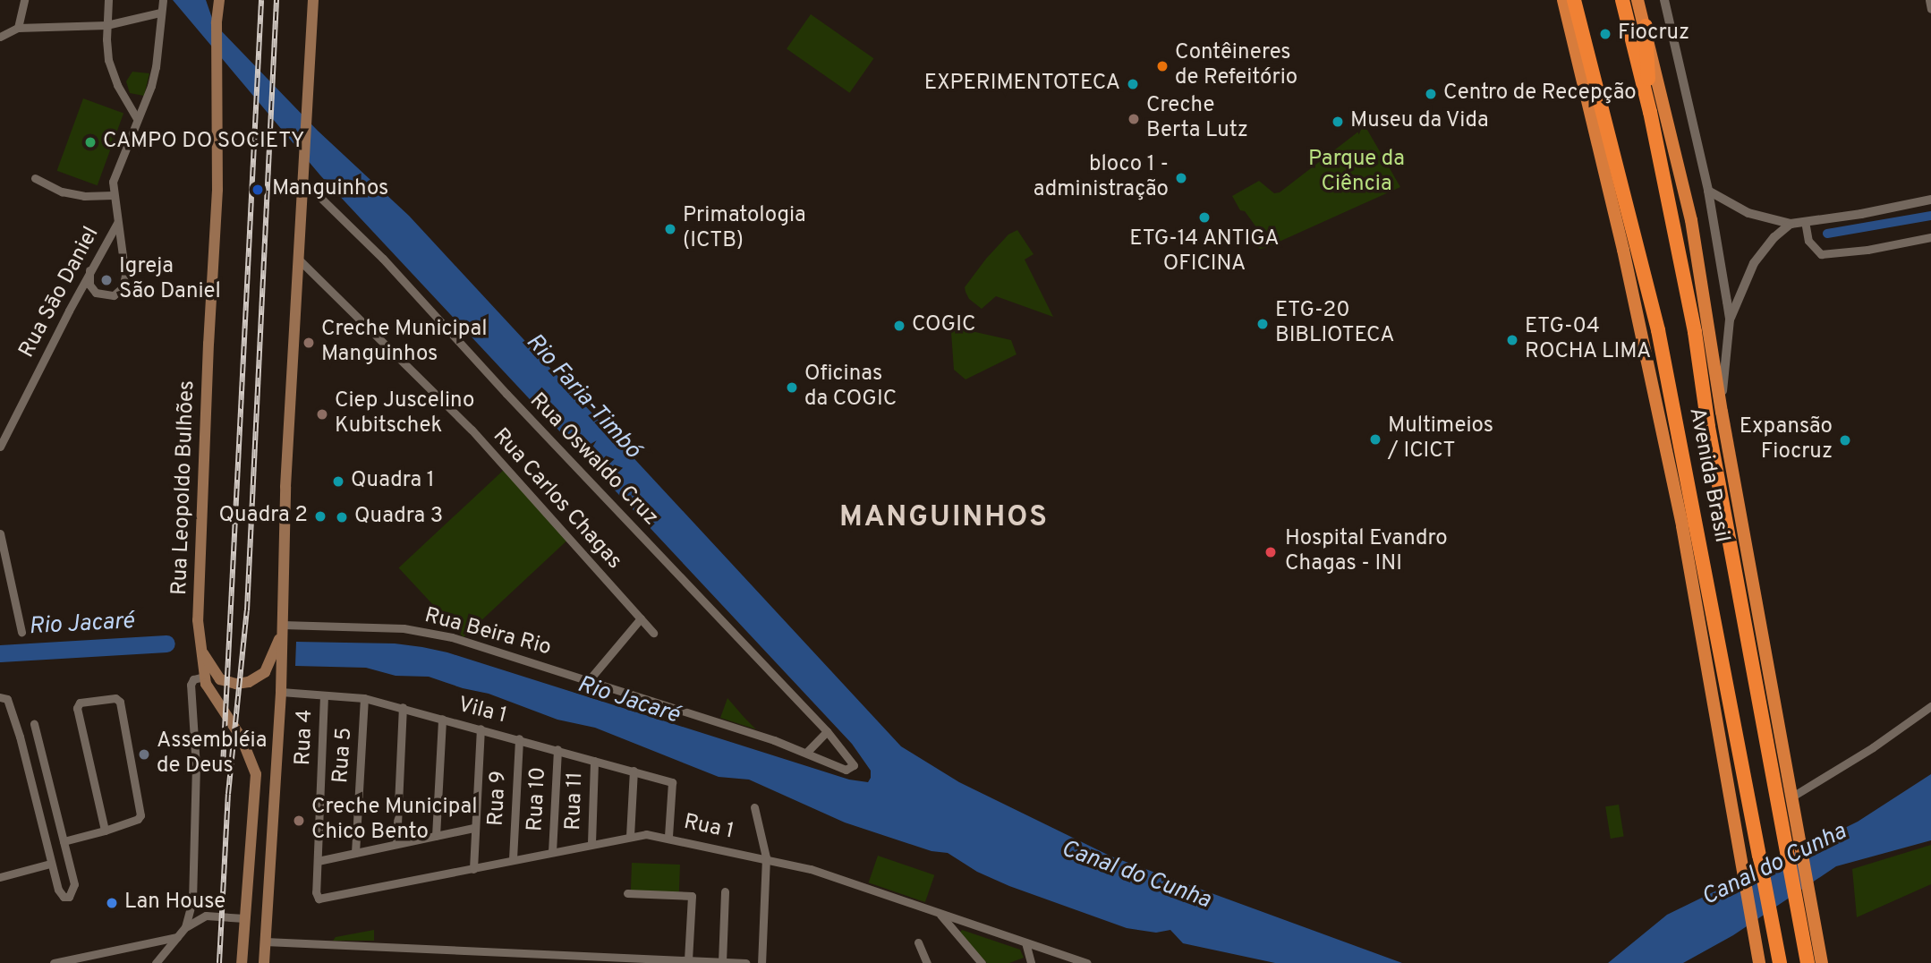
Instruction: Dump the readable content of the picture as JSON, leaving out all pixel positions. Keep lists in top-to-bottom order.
{
  "streets": {
    "highway": ["Avenida Brasil"],
    "main road": ["Rua Leopoldo Bulhões"],
    "street": [
      "Rua Sāo Daniel",
      "Rua Oswaldo Cruz",
      "Rua Carlos Chagas",
      "Rua Beira Rio",
      "Vila 1",
      "Rua 4",
      "Rua 5",
      "Rua 9",
      "Rua 10",
      "Rua 11",
      "Rua 1"
    ]
  },
  "crossings": [
    ["Rua Oswaldo Cruz", "Rua Beira Rio"],
    ["Vila 1", "Rua 4"],
    ["Vila 1", "Rua 5"],
    ["Vila 1", "Rua 9"],
    ["Vila 1", "Rua 10"],
    ["Vila 1", "Rua 11"],
    ["Vila 1", "Rua 1"],
    ["Rua 4", "Rua 1"],
    ["Rua 9", "Rua 1"],
    ["Rua 10", "Rua 1"],
    ["Rua 11", "Rua 1"]
  ],
  "districts": ["MANGUINHOS"],
  "water": ["Rio Faria-Timbó", "Rio Jacaré", "Canal do Cunha"],
  "parks": ["Parque da Ciência"],
  "places": [
    "Fiocruz",
    "Contêineres de Refeitório",
    "EXPERIMENTOTECA",
    "Centro de Recepção",
    "Creche Berta Lutz",
    "Museu da Vida",
    "CAMPO DO SOCIETY",
    "bloco 1 - administração",
    "Manguinhos",
    "ETG-14 ANTIGA OFICINA",
    "Primatologia (ICTB)",
    "Igreja São Daniel",
    "ETG-20 BIBLIOTECA",
    "COGIC",
    "ETG-04 ROCHA LIMA",
    "Creche Municipal Manguinhos",
    "Oficinas da COGIC",
    "Ciep Juscelino Kubitschek",
    "Multimeios / ICICT",
    "Expansão Fiocruz",
    "Quadra 1",
    "Quadra 2",
    "Quadra 3",
    "Hospital Evandro Chagas - INI",
    "Assembléia de Deus",
    "Creche Municipal Chico Bento",
    "Lan House"
  ]
}
